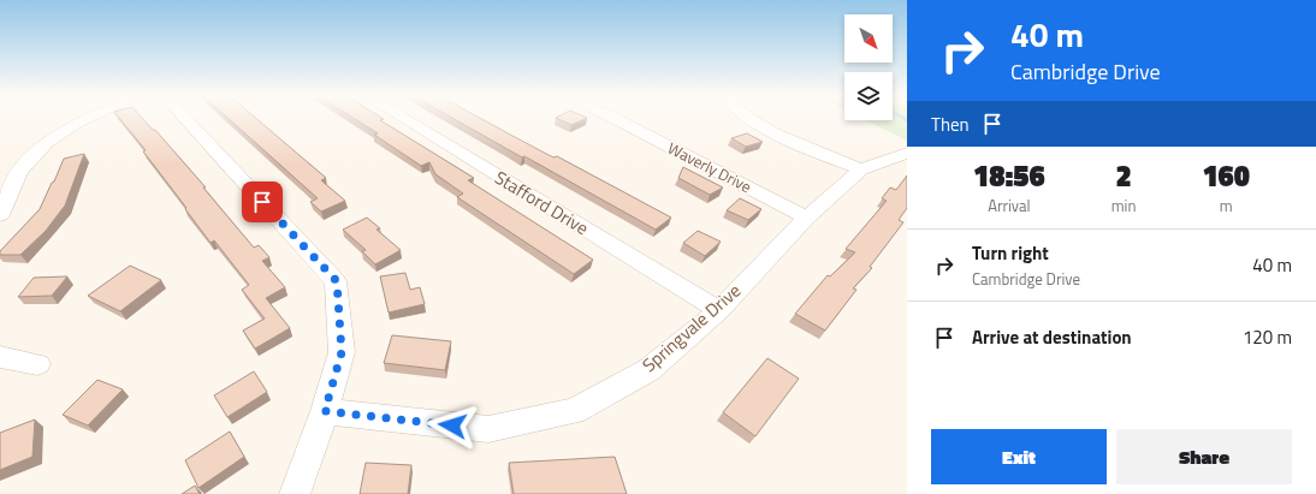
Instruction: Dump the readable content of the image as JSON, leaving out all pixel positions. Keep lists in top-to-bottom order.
{
  "streets": {
    "street": ["Waverly Drive", "Stafford Drive", "Springvale Drive"]
  },
  "crossings": [
    ["Waverly Drive", "Springvale Drive"],
    ["Stafford Drive", "Springvale Drive"]
  ],
  "north": "bottom right",
  "page": {
    "turn": ["40 m", "Cambridge Drive"],
    "then": "Then",
    "eta": [
      "18:56",
      "Arrival",
      "2",
      "min",
      "160",
      "m"
    ],
    "list": [
      {
        "name": "Turn right",
        "note": "Cambridge Drive",
        "value": "40 m"
      },
      {
        "name": "Arrive at destination",
        "value": "120 m"
      }
    ],
    "buttons": ["Exit", "Share"]
  }
}
